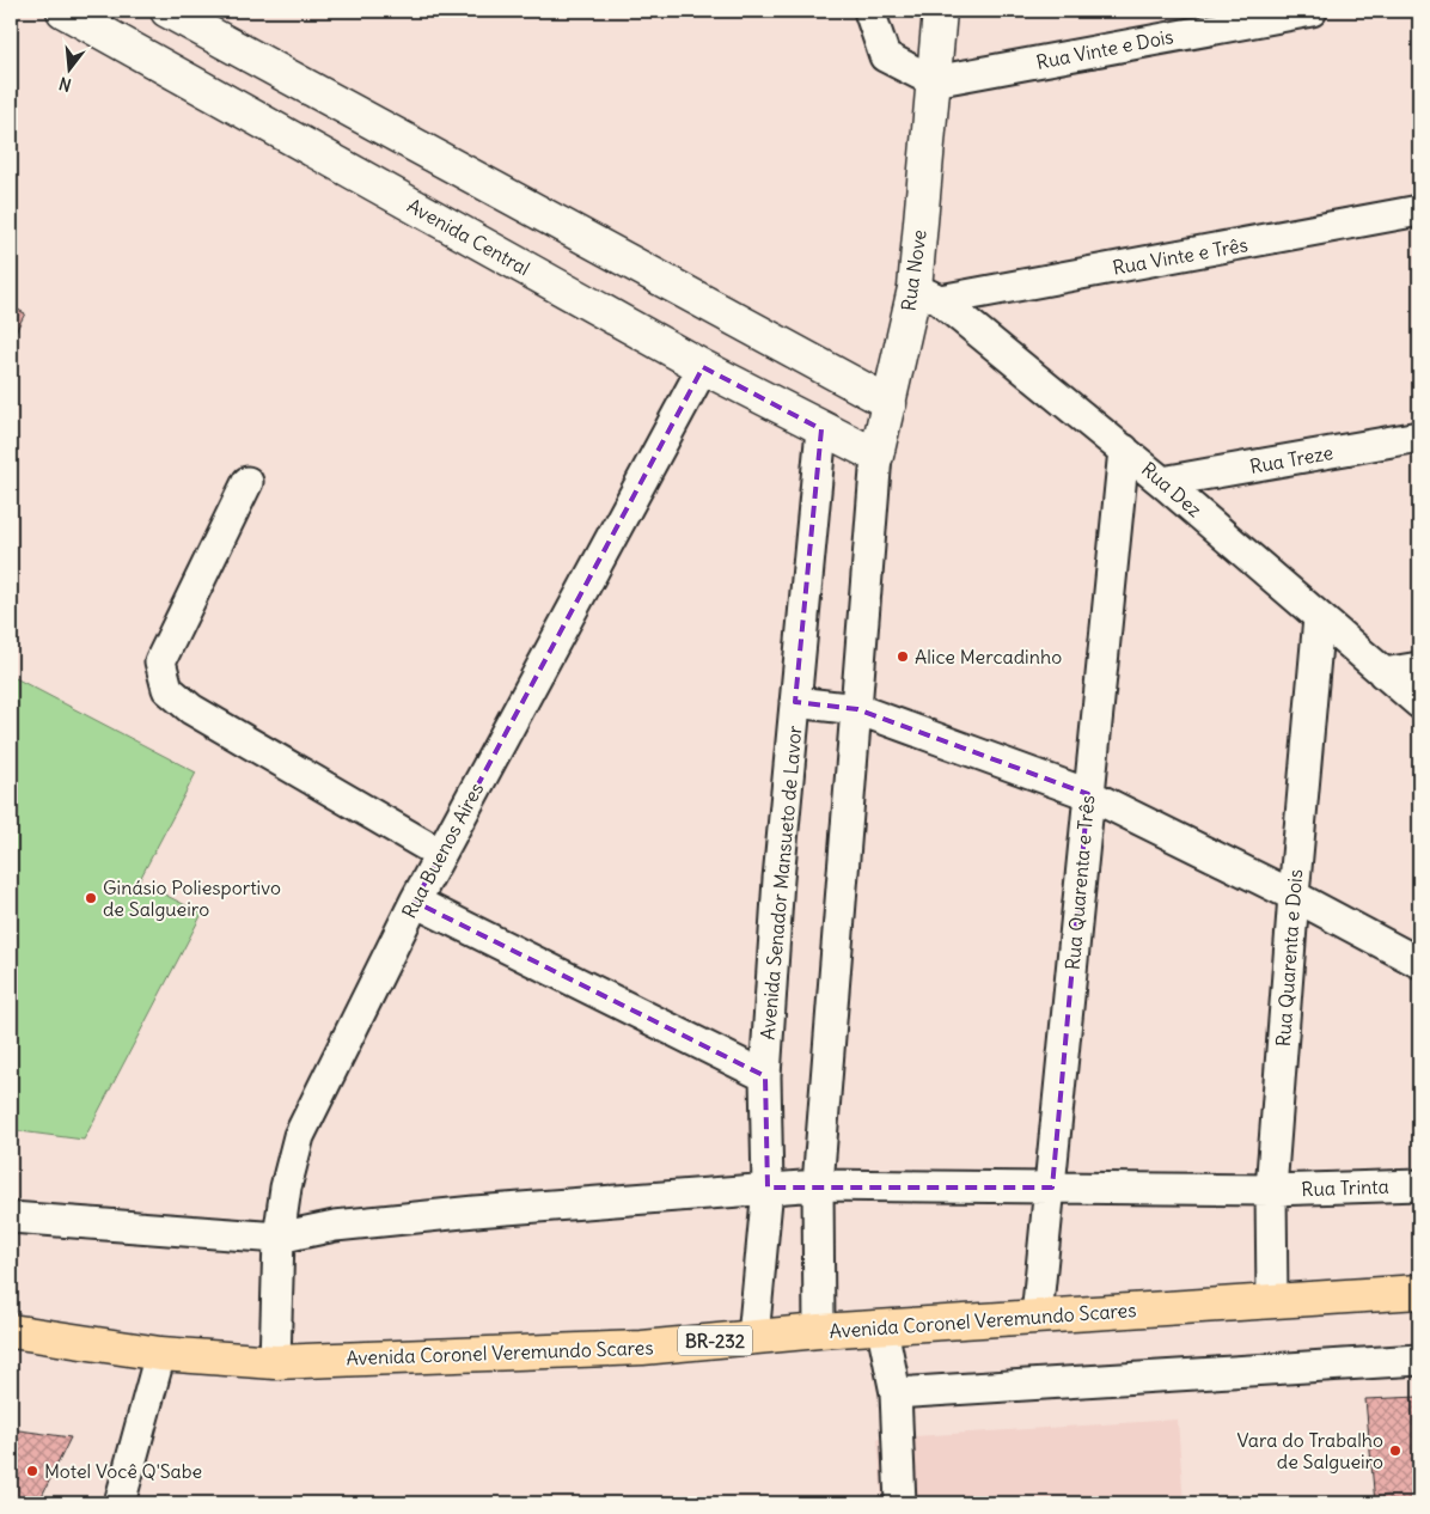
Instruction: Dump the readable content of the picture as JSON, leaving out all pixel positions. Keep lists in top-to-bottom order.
{
  "streets": {
    "highway": ["Avenida Coronel Veremundo Scares", "BR-232"],
    "street": [
      "Rua Vinte e Dois",
      "Avenida Central",
      "Rua Vinte e Três",
      "Rua Nove",
      "Rua Treze",
      "Rua Dez",
      "Rua Buenos Aires",
      "Avenida Senador Mansueto de Lavor",
      "Rua Quarenta e Três",
      "Rua Quarenta e Dois",
      "Rua Trinta"
    ]
  },
  "crossings": [
    ["Rua Vinte e Dois", "Rua Nove"],
    ["Avenida Central", "Rua Nove"],
    ["Avenida Central", "Rua Buenos Aires"],
    ["Avenida Central", "Avenida Senador Mansueto de Lavor"],
    ["Rua Vinte e Três", "Rua Nove"],
    ["Rua Vinte e Três", "Rua Dez"],
    ["Rua Nove", "Rua Dez"],
    ["Rua Treze", "Rua Dez"],
    ["Rua Dez", "Rua Quarenta e Três"],
    ["Rua Dez", "Rua Quarenta e Dois"],
    ["Rua Buenos Aires", "Rua Trinta"],
    ["Rua Buenos Aires", "Avenida Coronel Veremundo Scares"],
    ["Avenida Senador Mansueto de Lavor", "Rua Trinta"],
    ["Avenida Senador Mansueto de Lavor", "Avenida Coronel Veremundo Scares"],
    ["Rua Quarenta e Três", "Rua Trinta"],
    ["Rua Quarenta e Três", "Avenida Coronel Veremundo Scares"],
    ["Rua Quarenta e Dois", "Rua Trinta"],
    ["Rua Quarenta e Dois", "Avenida Coronel Veremundo Scares"]
  ],
  "places": [
    "Alice Mercadinho",
    "Ginásio Poliesportivo de Salgueiro",
    "Vara do Trabalho de Salgueiro",
    "Motel Você Q'Sabe"
  ],
  "north": "bottom"
}
